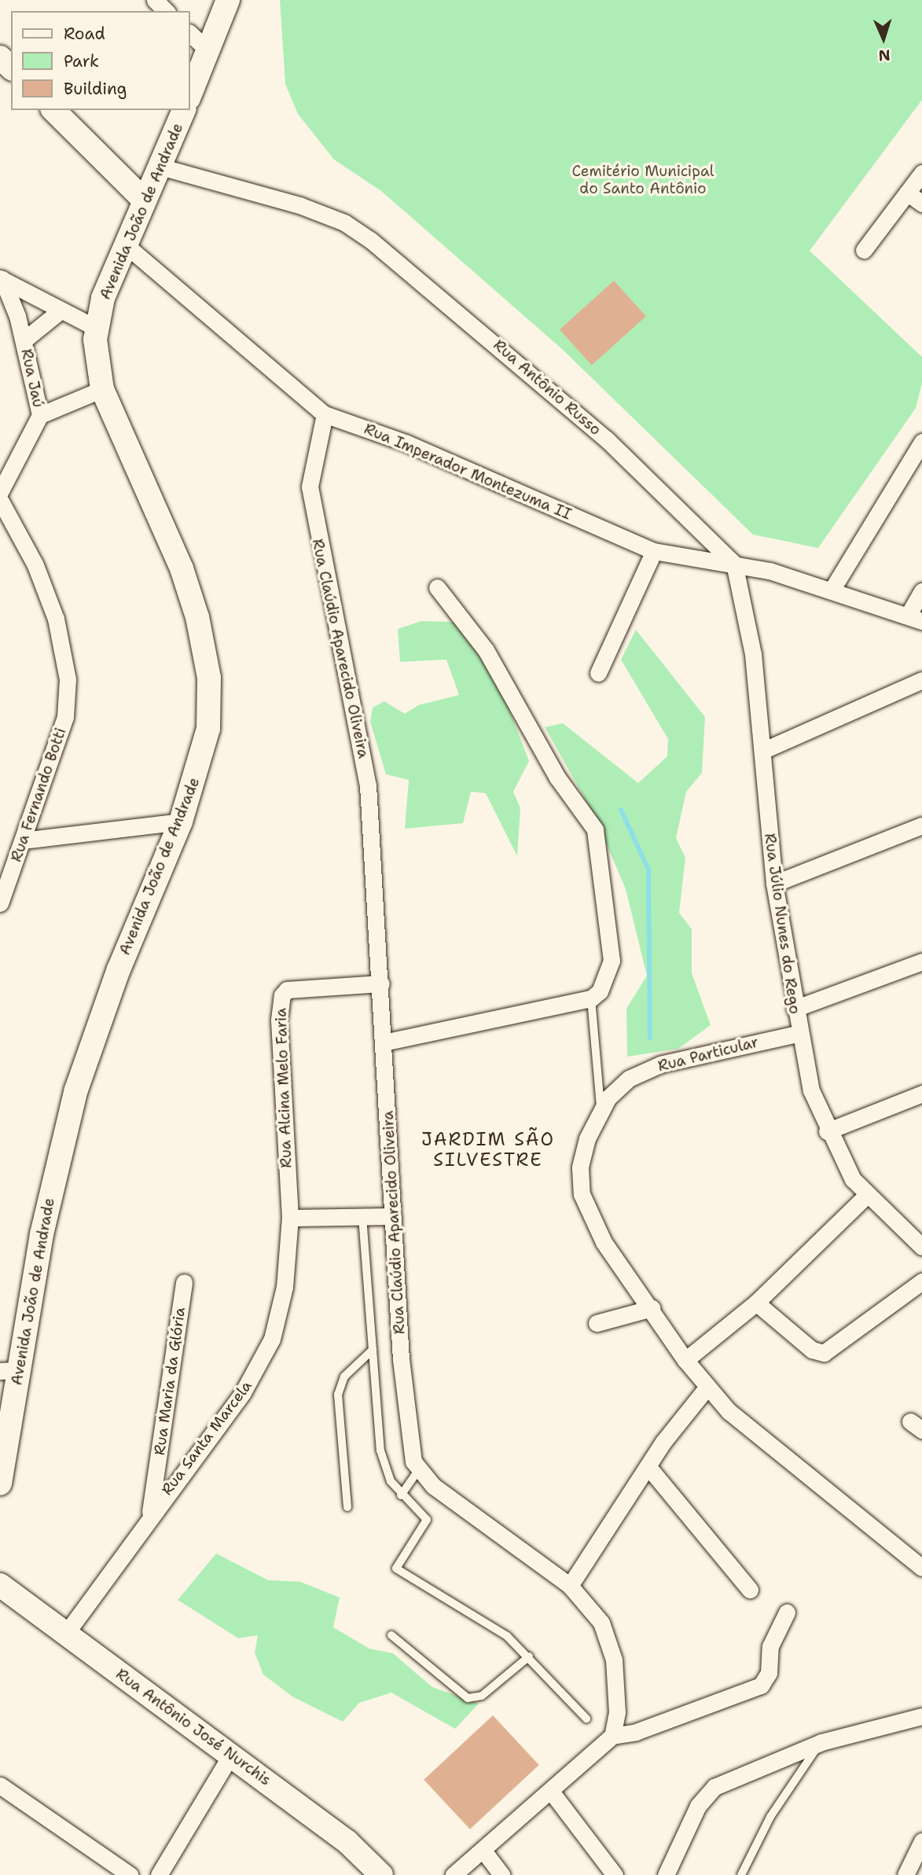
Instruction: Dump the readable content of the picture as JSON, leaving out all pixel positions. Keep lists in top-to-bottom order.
{
  "streets": {
    "main road": ["Avenida João de Andrade", "Rua Antônio José Nurchis"],
    "street": [
      "Rua Jaú",
      "Rua Antônio Russo",
      "Rua Imperador Montezuma II",
      "Rua Claúdio Aparecido Oliveira",
      "Rua Fernando Botti",
      "Rua Júlio Nunes do Rego",
      "Rua Particular",
      "Rua Alcina Melo Faria",
      "Rua Maria da Glória",
      "Rua Santa Marcela"
    ]
  },
  "crossings": [
    ["Avenida João de Andrade", "Rua Jaú"],
    ["Avenida João de Andrade", "Rua Antônio Russo"],
    ["Avenida João de Andrade", "Rua Imperador Montezuma II"],
    ["Rua Antônio Russo", "Rua Imperador Montezuma II"],
    ["Rua Antônio Russo", "Rua Júlio Nunes do Rego"],
    ["Rua Imperador Montezuma II", "Rua Claúdio Aparecido Oliveira"],
    ["Rua Imperador Montezuma II", "Rua Júlio Nunes do Rego"],
    ["Rua Claúdio Aparecido Oliveira", "Rua Alcina Melo Faria"],
    ["Rua Júlio Nunes do Rego", "Rua Particular"],
    ["Rua Alcina Melo Faria", "Rua Santa Marcela"],
    ["Rua Maria da Glória", "Rua Santa Marcela"],
    ["Rua Santa Marcela", "Rua Antônio José Nurchis"]
  ],
  "districts": ["JARDIM SÃO SILVESTRE"],
  "parks": ["Cemitério Municipal do Santo Antônio"],
  "legend": ["Road", "Park", "Building"],
  "north": "bottom"
}
